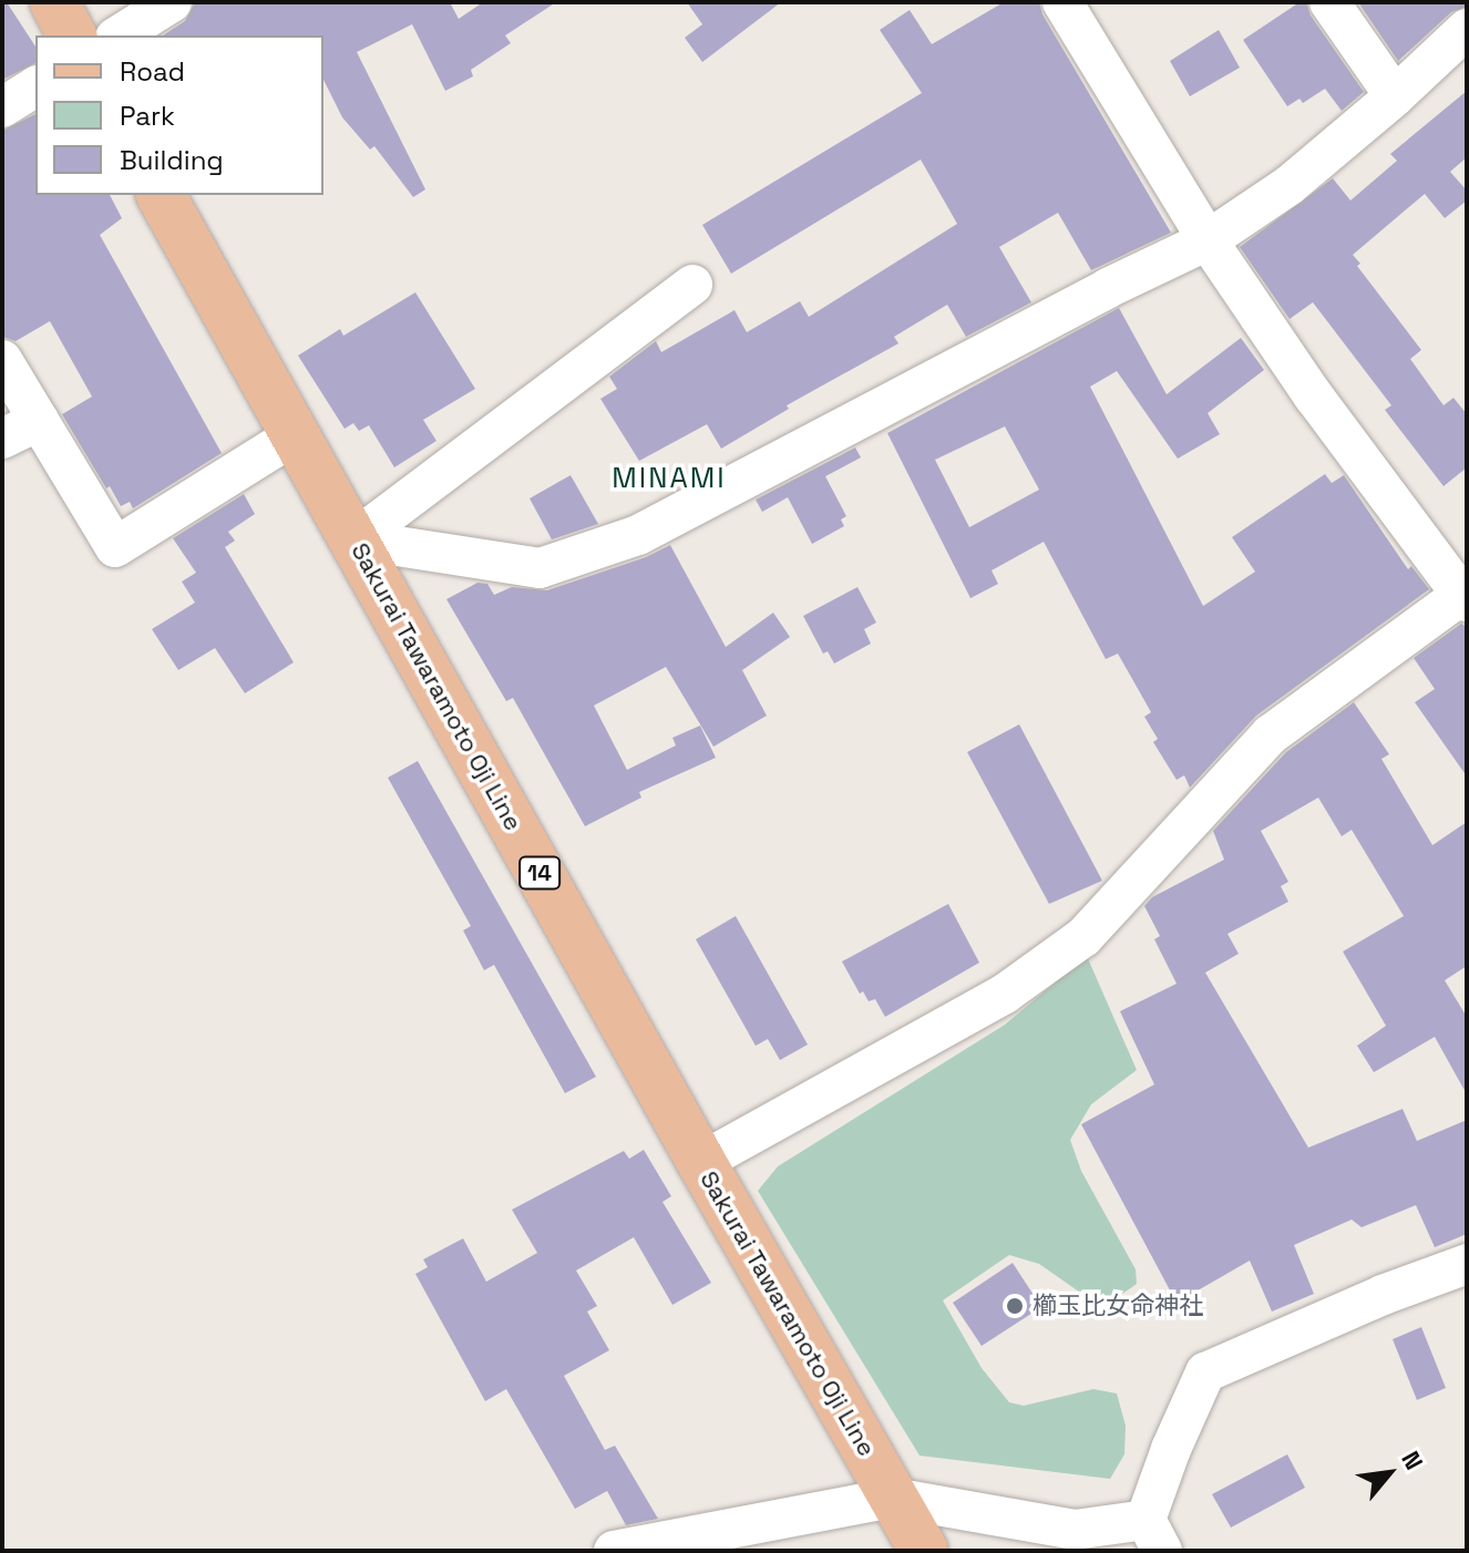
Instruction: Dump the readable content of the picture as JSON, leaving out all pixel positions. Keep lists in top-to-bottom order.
{
  "streets": {
    "main road": ["Sakurai Tawaramoto Oji Line", "14"]
  },
  "districts": ["MINAMI"],
  "places": ["櫛玉比女命神社"],
  "legend": ["Road", "Park", "Building"],
  "north": "top right"
}
